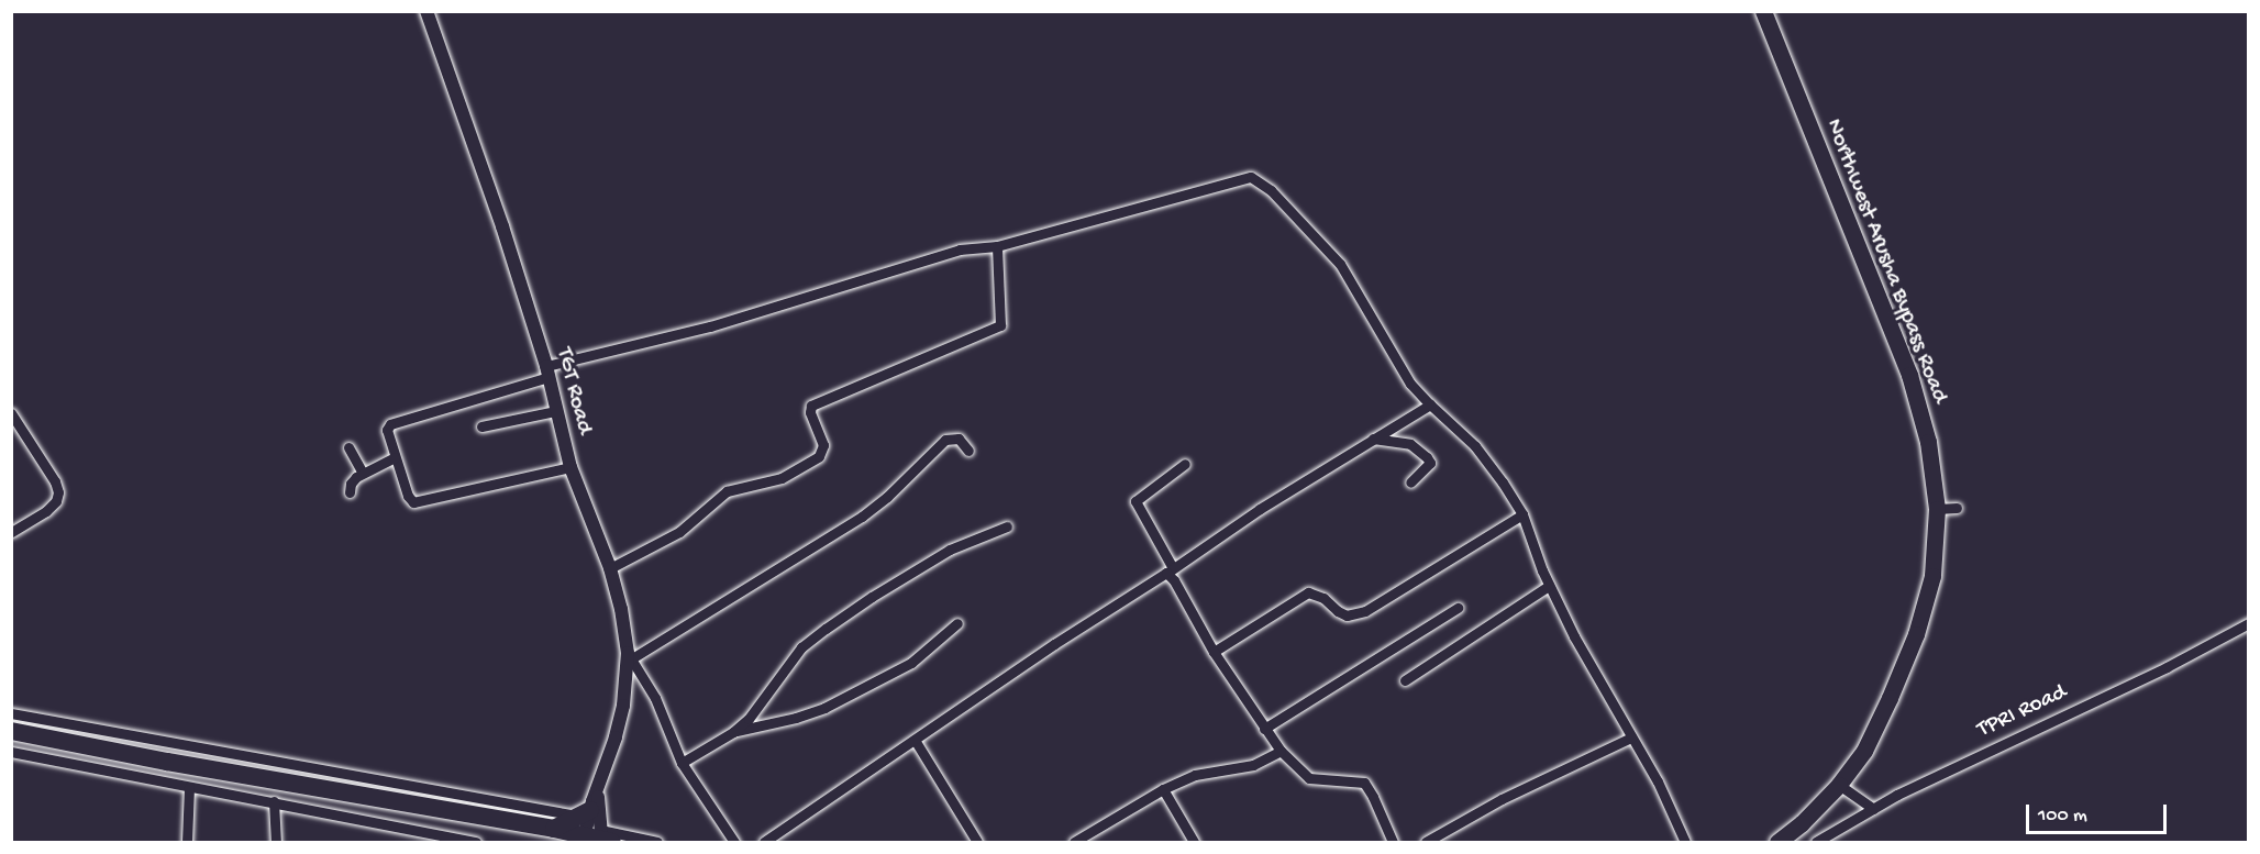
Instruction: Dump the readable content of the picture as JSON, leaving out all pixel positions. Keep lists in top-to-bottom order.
{
  "streets": {
    "main road": ["Northwest Arusha Bypass Road"],
    "street": ["TGT Road", "TPRI Road"]
  },
  "scale_bar": "100 m"
}
